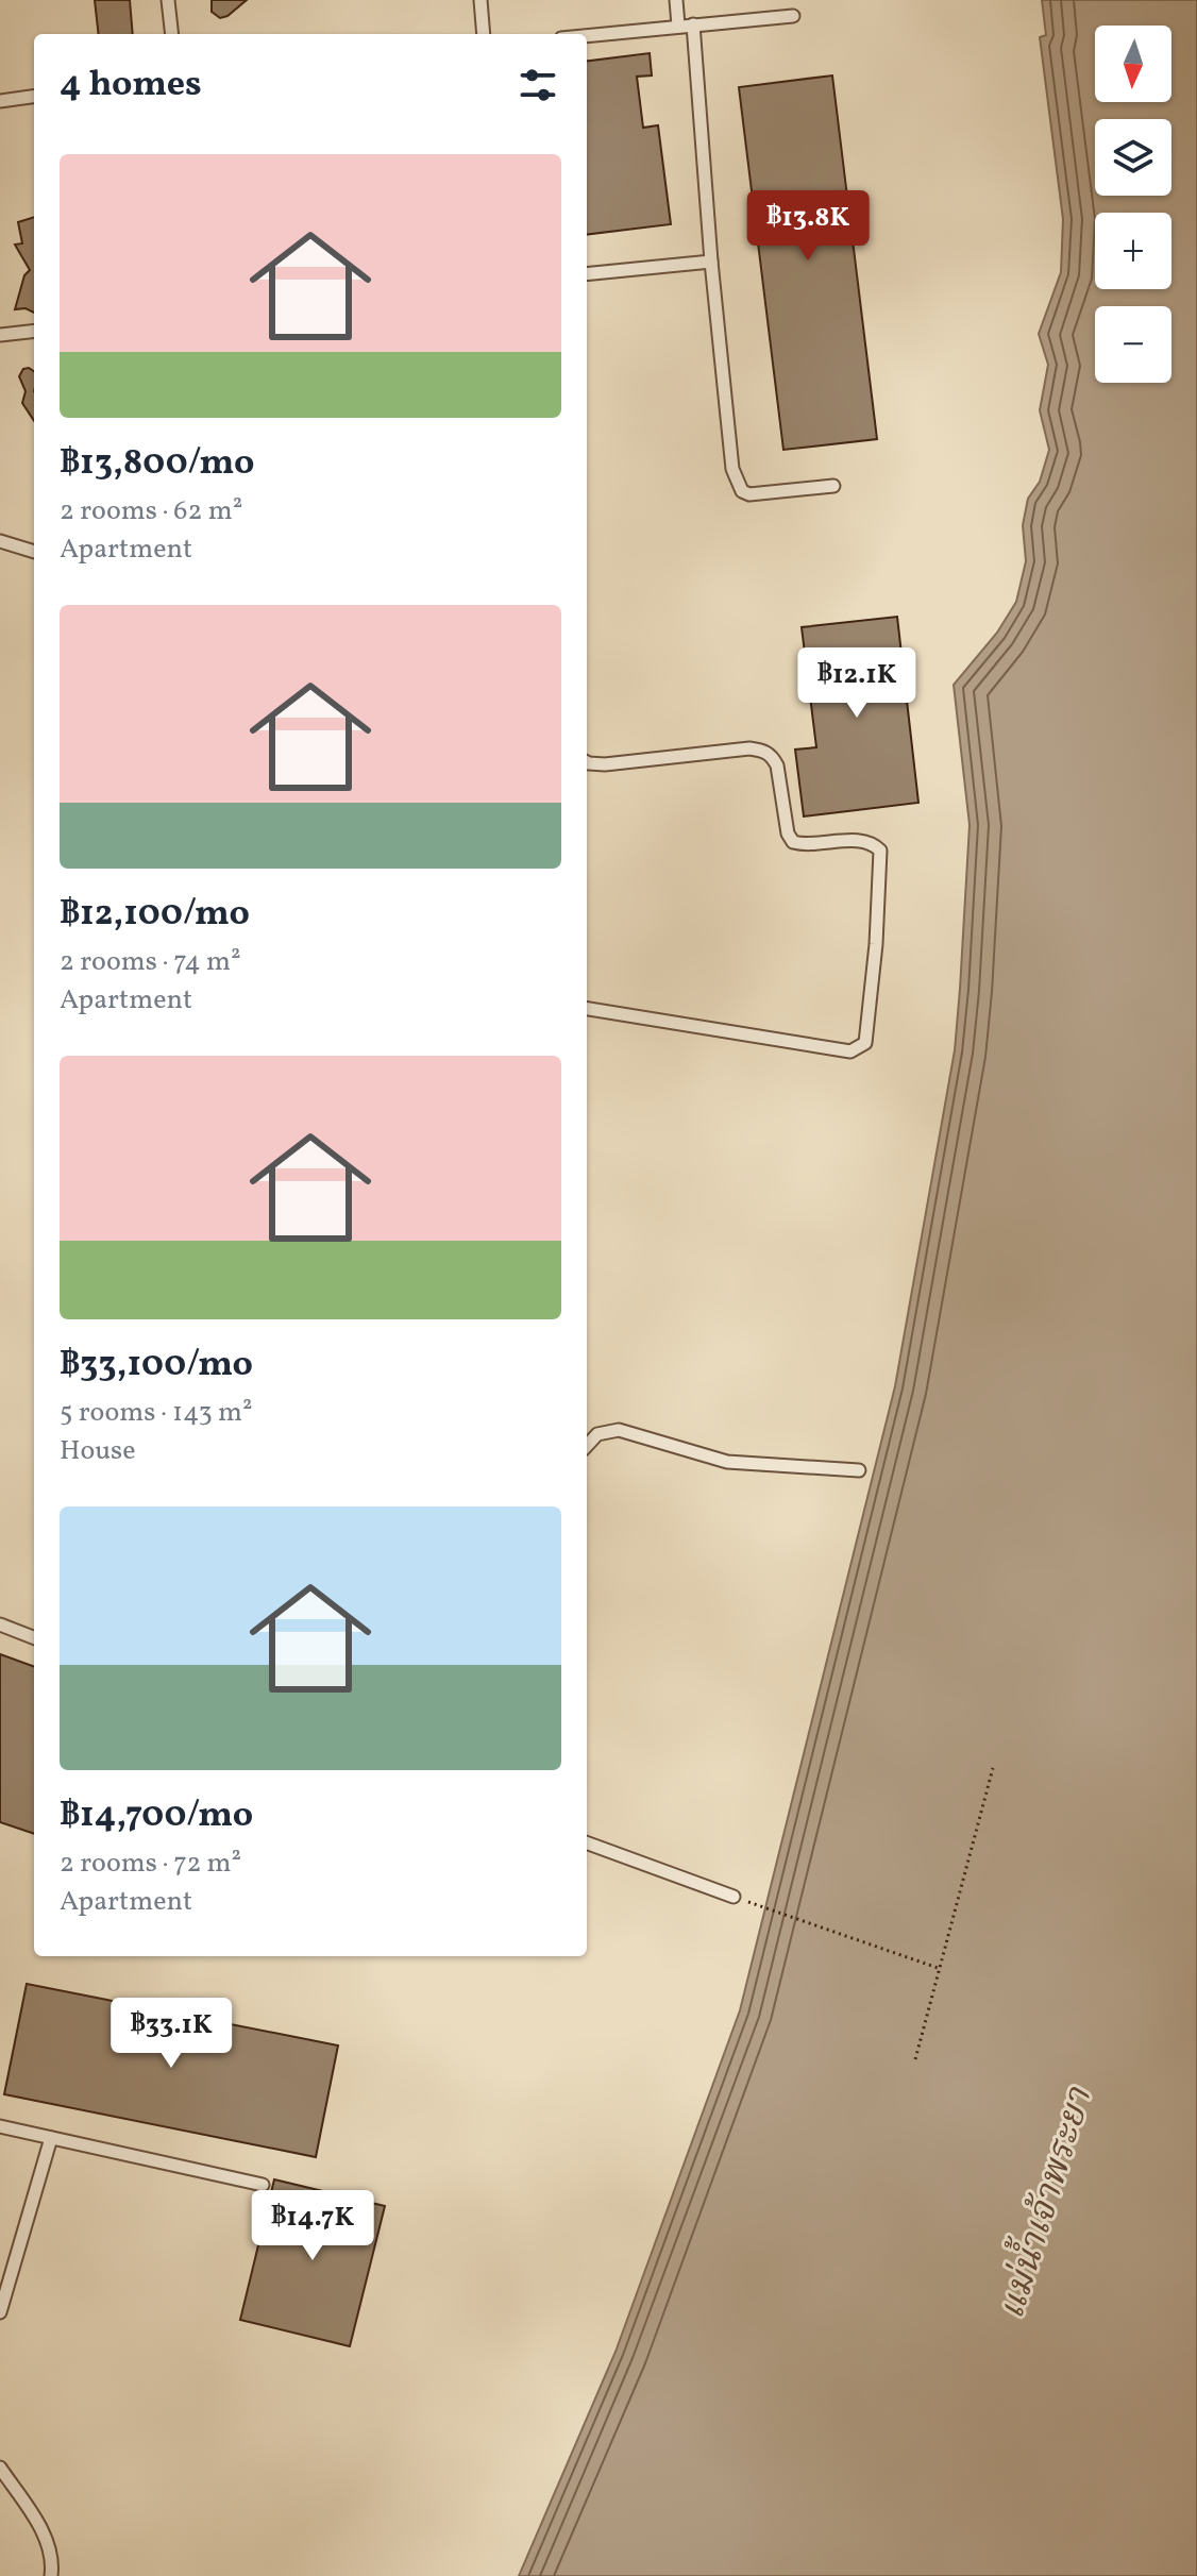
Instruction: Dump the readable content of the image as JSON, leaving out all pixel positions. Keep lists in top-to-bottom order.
{
  "water": ["แม่น้ำเจ้าพระยา"],
  "north": "bottom",
  "page": {
    "map_buttons": ["+", "−"],
    "heading": "4 homes",
    "list": [
      {
        "name": "฿13,800/mo",
        "note": "2 rooms · 62 m² · Apartment"
      },
      {
        "name": "฿12,100/mo",
        "note": "2 rooms · 74 m² · Apartment"
      },
      {
        "name": "฿33,100/mo",
        "note": "5 rooms · 143 m² · House"
      },
      {
        "name": "฿14,700/mo",
        "note": "2 rooms · 72 m² · Apartment"
      }
    ],
    "price": [
      "฿13.8K",
      "฿12.1K",
      "฿33.1K",
      "฿14.7K"
    ]
  }
}
